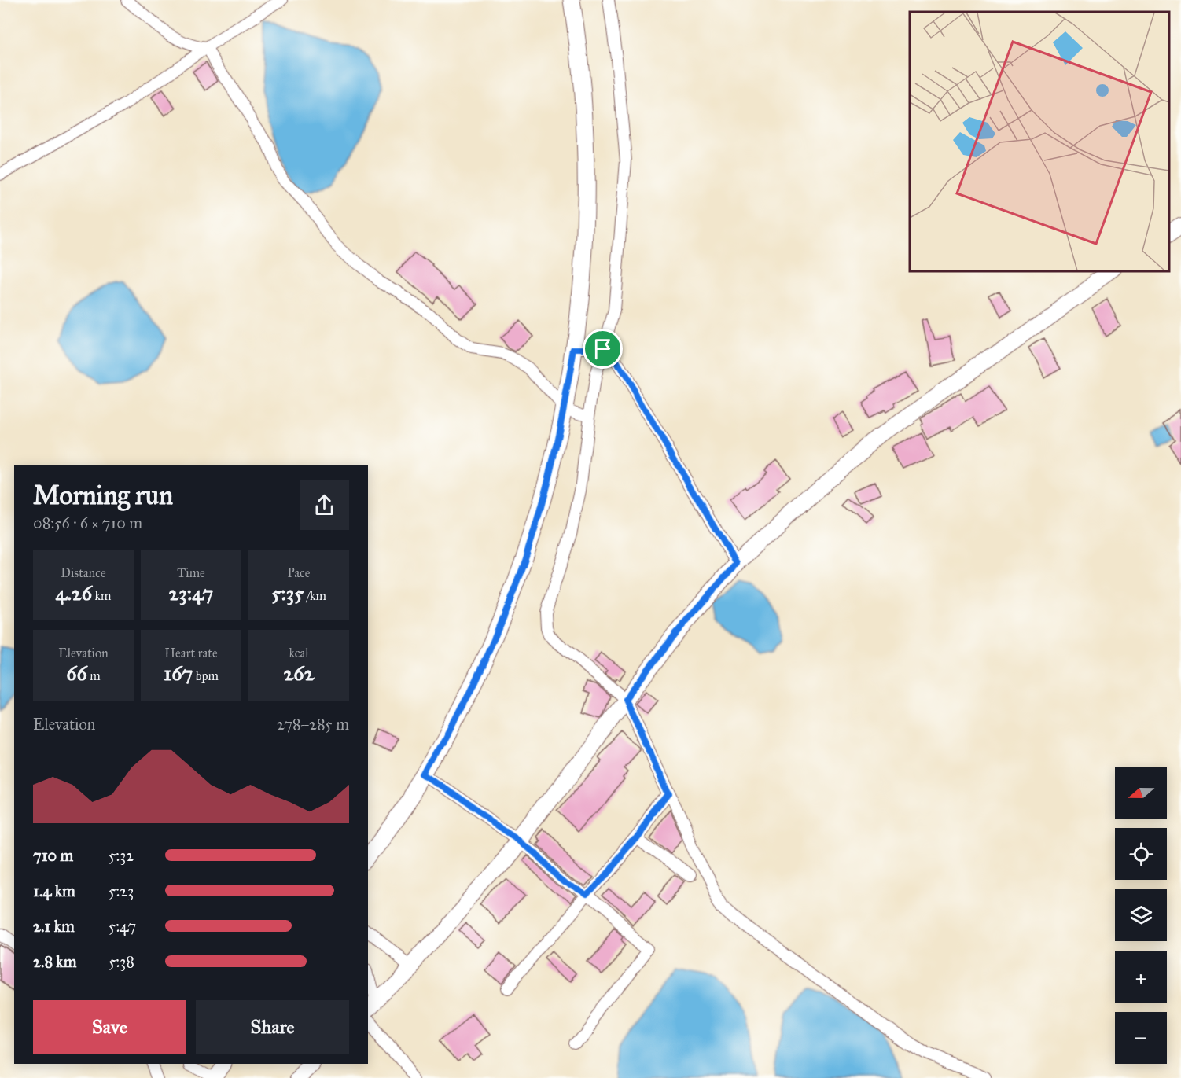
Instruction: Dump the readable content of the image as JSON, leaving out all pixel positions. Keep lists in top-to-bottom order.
{
  "north": "left",
  "page": {
    "heading": ["Morning run", "08:56 · 6 × 710 m"],
    "stats": [
      ["Distance", "4.26 km"],
      ["Time", "23:47"],
      ["Pace", "5:35 /km"],
      ["Elevation", "66 m"],
      ["Heart rate", "167 bpm"],
      ["kcal", "262"]
    ],
    "chart": ["Elevation", "278–285 m"],
    "map_buttons": ["+", "−"],
    "list": [
      {
        "name": "710 m",
        "note": "5:32"
      },
      {
        "name": "1.4 km",
        "note": "5:23"
      },
      {
        "name": "2.1 km",
        "note": "5:47"
      },
      {
        "name": "2.8 km",
        "note": "5:38"
      }
    ],
    "buttons": ["Save", "Share"]
  }
}
